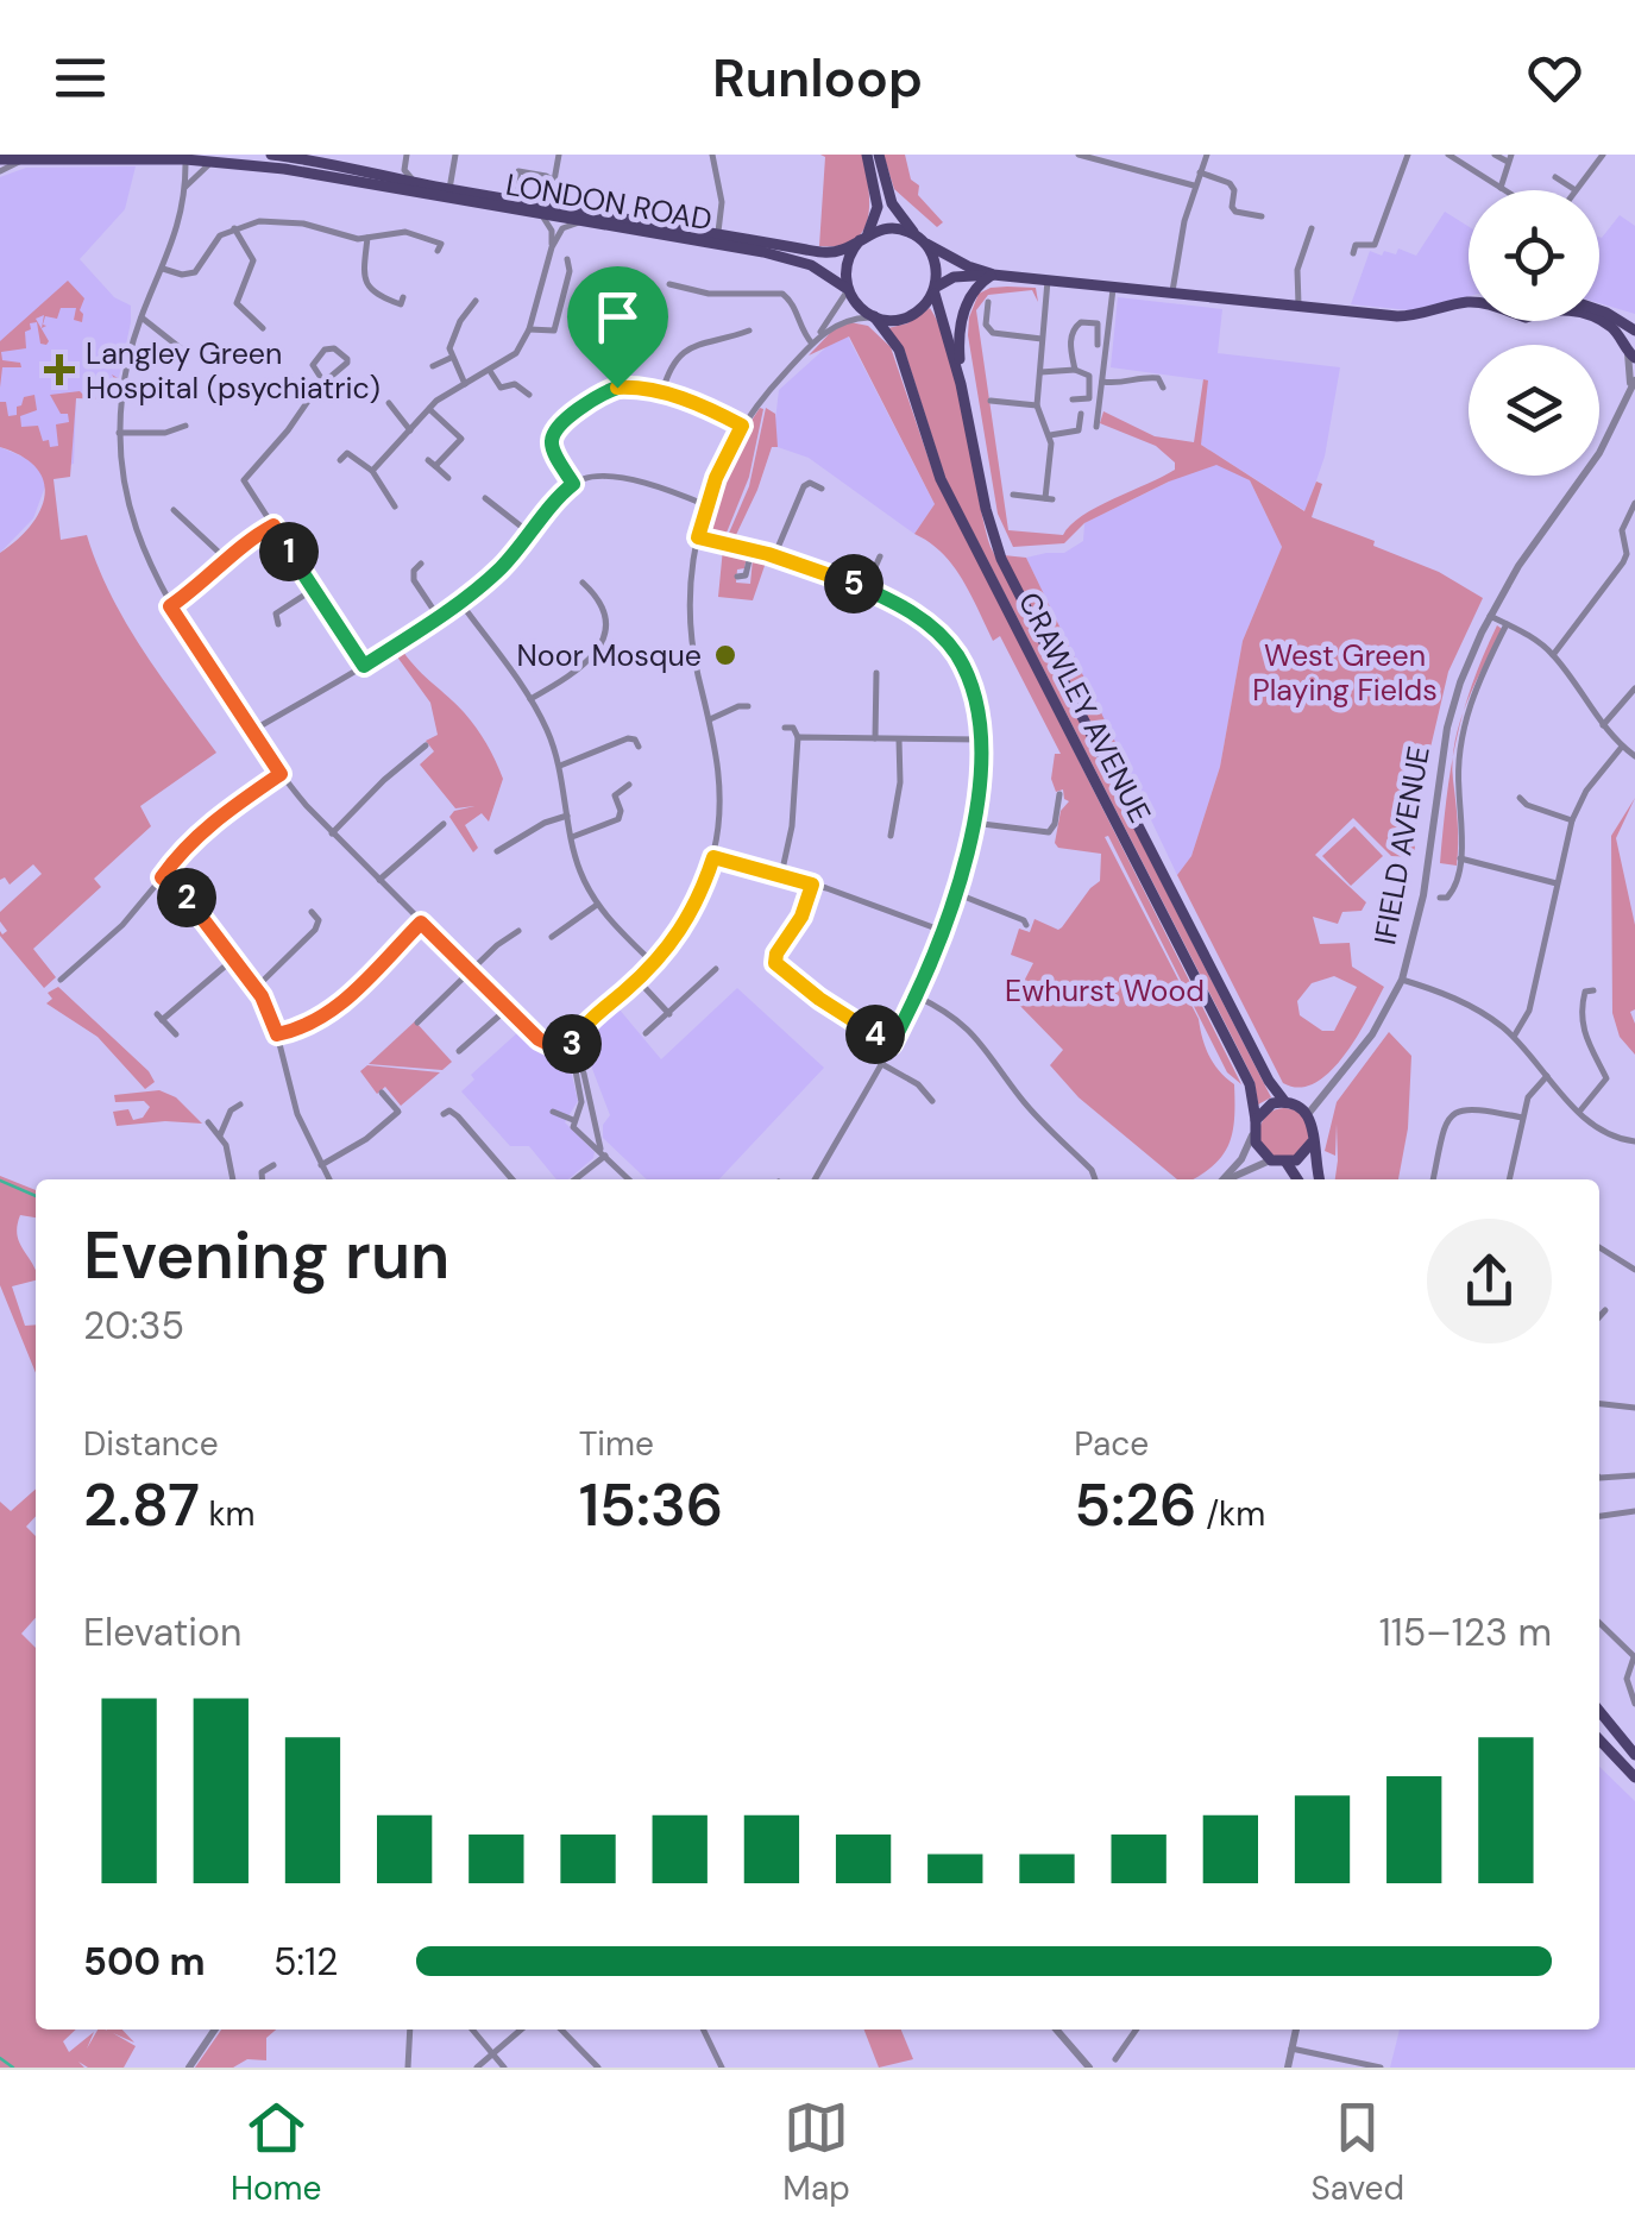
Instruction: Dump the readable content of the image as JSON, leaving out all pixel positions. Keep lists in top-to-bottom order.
{
  "streets": {
    "main road": ["LONDON ROAD", "CRAWLEY AVENUE"],
    "street": ["IFIELD AVENUE"]
  },
  "crossings": [
    ["LONDON ROAD", "CRAWLEY AVENUE"],
    ["CRAWLEY AVENUE", "IFIELD AVENUE"]
  ],
  "parks": ["West Green Playing Fields", "Ewhurst Wood"],
  "places": {
    "health": ["Langley Green Hospital (psychiatric)"],
    "other": ["Noor Mosque"]
  },
  "page": {
    "header": "Runloop",
    "pins": [
      "1",
      "5",
      "2",
      "4",
      "3"
    ],
    "heading": ["Evening run", "20:35"],
    "stats": [
      ["Distance", "2.87 km"],
      ["Time", "15:36"],
      ["Pace", "5:26 /km"]
    ],
    "chart": ["Elevation", "115–123 m"],
    "list": [
      {
        "name": "500 m",
        "note": "5:12"
      }
    ],
    "tabs": ["Home", "Map", "Saved"]
  }
}
